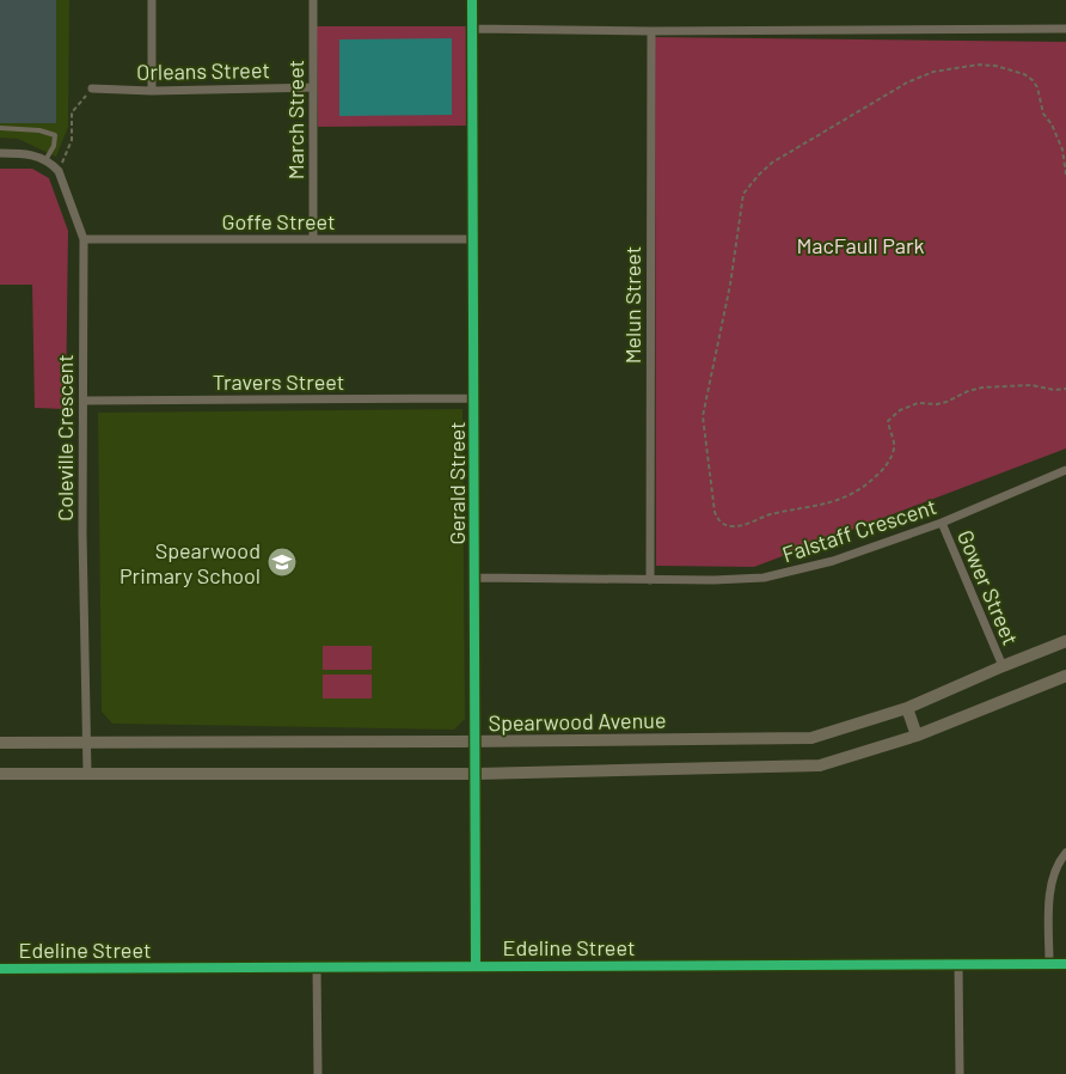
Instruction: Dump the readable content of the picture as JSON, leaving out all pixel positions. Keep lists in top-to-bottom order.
{
  "streets": {
    "main road": ["Spearwood Avenue"],
    "street": [
      "Orleans Street",
      "March Street",
      "Goffe Street",
      "Melun Street",
      "Travers Street",
      "Coleville Crescent",
      "Gerald Street",
      "Falstaff Crescent",
      "Gower Street",
      "Edeline Street"
    ]
  },
  "crossings": [
    ["Orleans Street", "March Street"],
    ["March Street", "Goffe Street"],
    ["Goffe Street", "Coleville Crescent"],
    ["Goffe Street", "Gerald Street"],
    ["Melun Street", "Falstaff Crescent"],
    ["Travers Street", "Coleville Crescent"],
    ["Travers Street", "Gerald Street"],
    ["Coleville Crescent", "Spearwood Avenue"],
    ["Gerald Street", "Falstaff Crescent"],
    ["Gerald Street", "Spearwood Avenue"],
    ["Gerald Street", "Edeline Street"],
    ["Falstaff Crescent", "Gower Street"],
    ["Gower Street", "Spearwood Avenue"]
  ],
  "parks": ["MacFaull Park"],
  "places": {
    "school or university": ["Spearwood Primary School"]
  }
}
